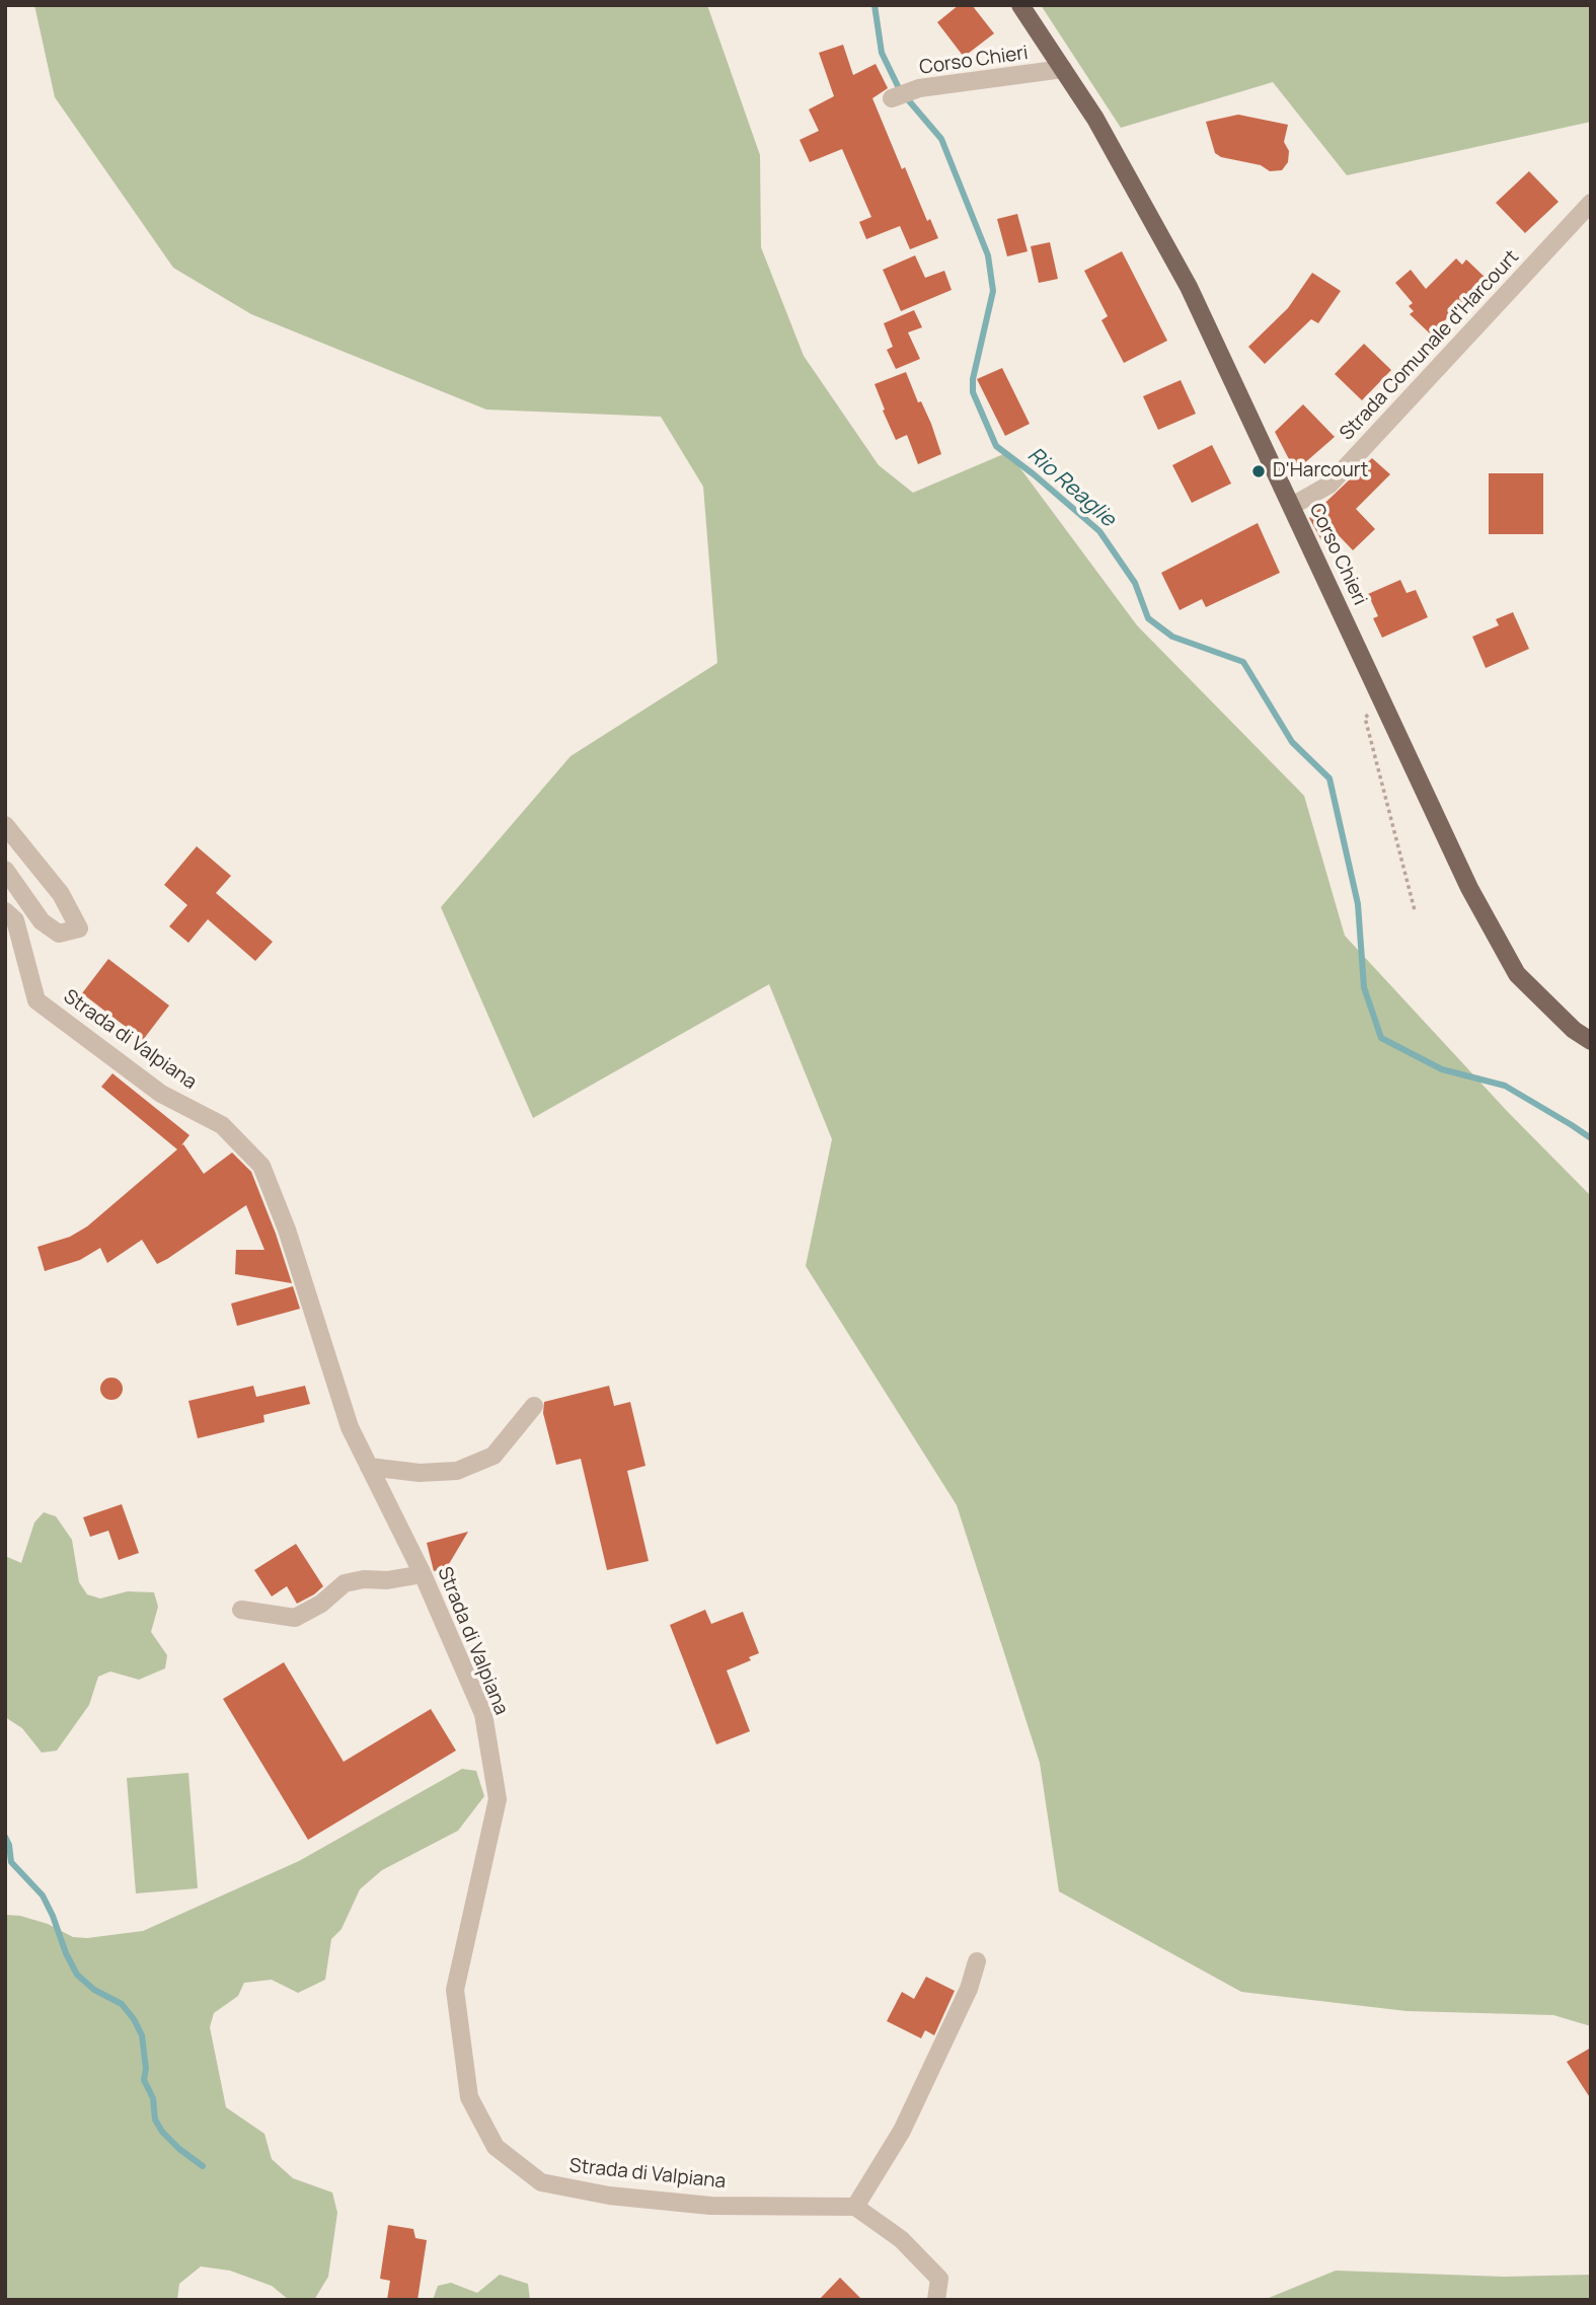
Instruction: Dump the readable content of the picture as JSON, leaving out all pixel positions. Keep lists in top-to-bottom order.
{
  "streets": {
    "main road": ["Corso Chieri"],
    "street": ["Strada Comunale d'Harcourt", "Strada di Valpiana"]
  },
  "crossings": [
    ["Corso Chieri", "Strada Comunale d'Harcourt"]
  ],
  "water": ["Rio Reaglie"],
  "places": ["D'Harcourt"]
}
